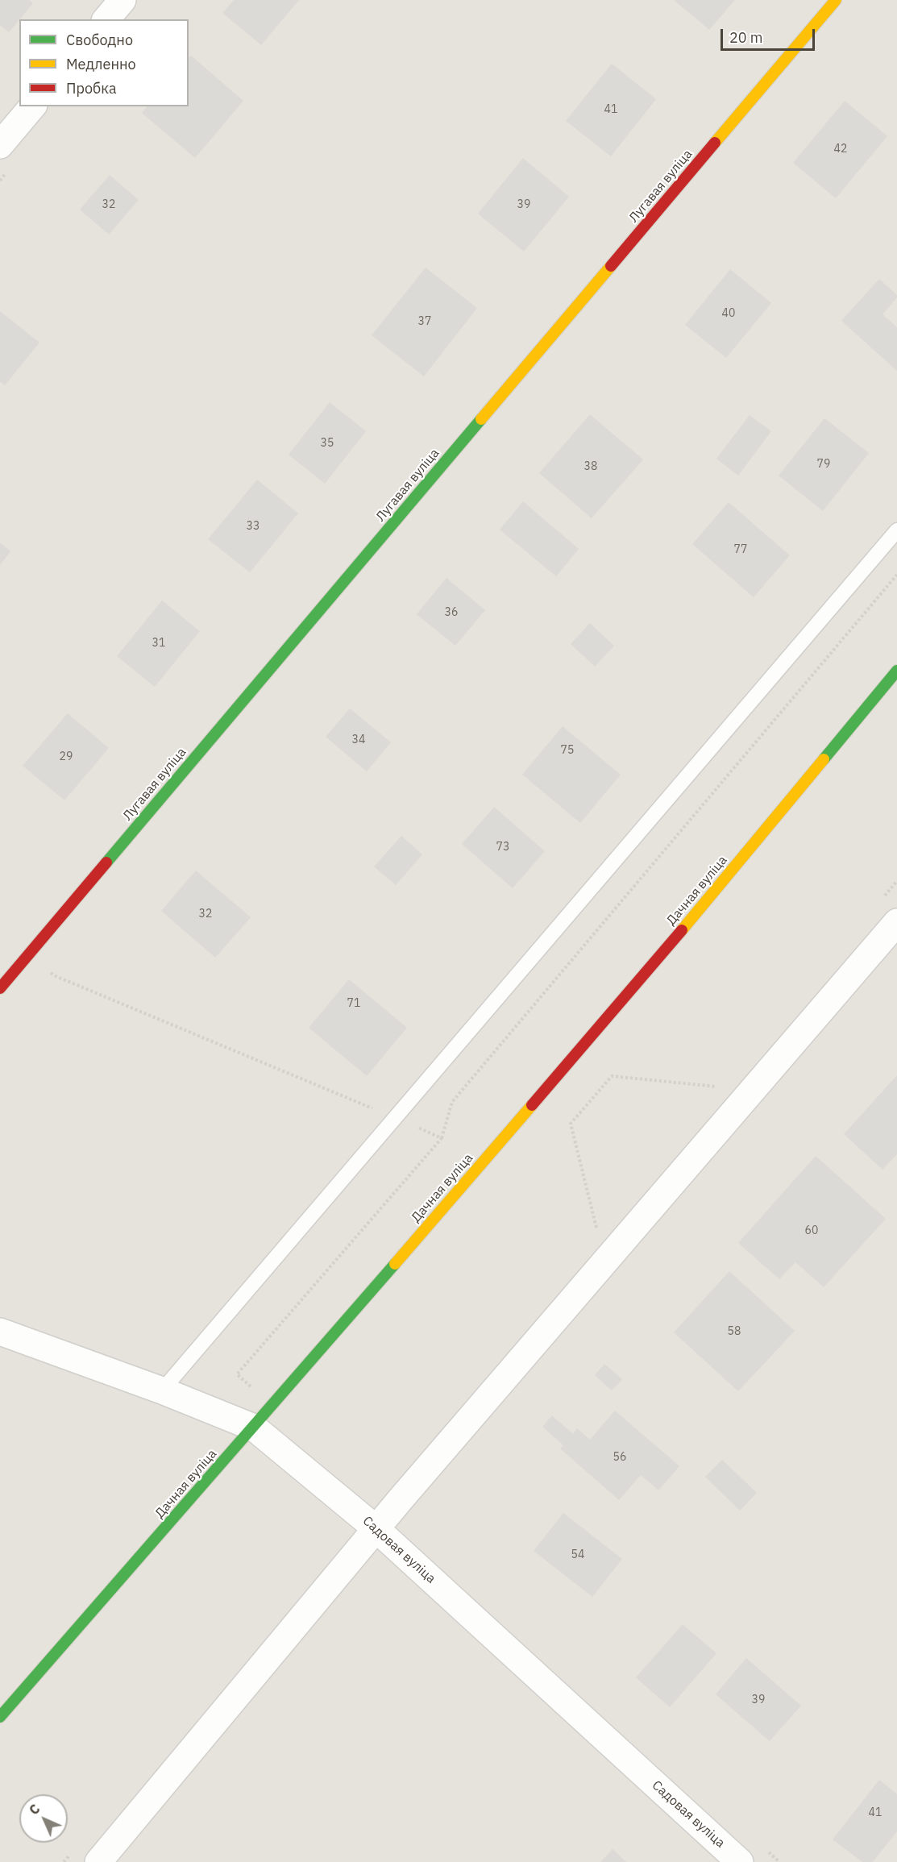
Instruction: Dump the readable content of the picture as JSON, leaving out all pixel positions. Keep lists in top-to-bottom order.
{
  "streets": {
    "street": ["Лугавая вуліца", "Дачная вуліца", "Садовая вуліца"]
  },
  "crossings": [
    ["Дачная вуліца", "Садовая вуліца"]
  ],
  "house_numbers": [
    "41",
    "42",
    "32",
    "39",
    "40",
    "37",
    "35",
    "79",
    "38",
    "33",
    "77",
    "36",
    "31",
    "34",
    "75",
    "29",
    "73",
    "32",
    "71",
    "60",
    "58",
    "56",
    "54",
    "39",
    "41"
  ],
  "legend": ["Свободно", "Медленно", "Пробка"],
  "scale_bar": "20 m",
  "north": "top left"
}
